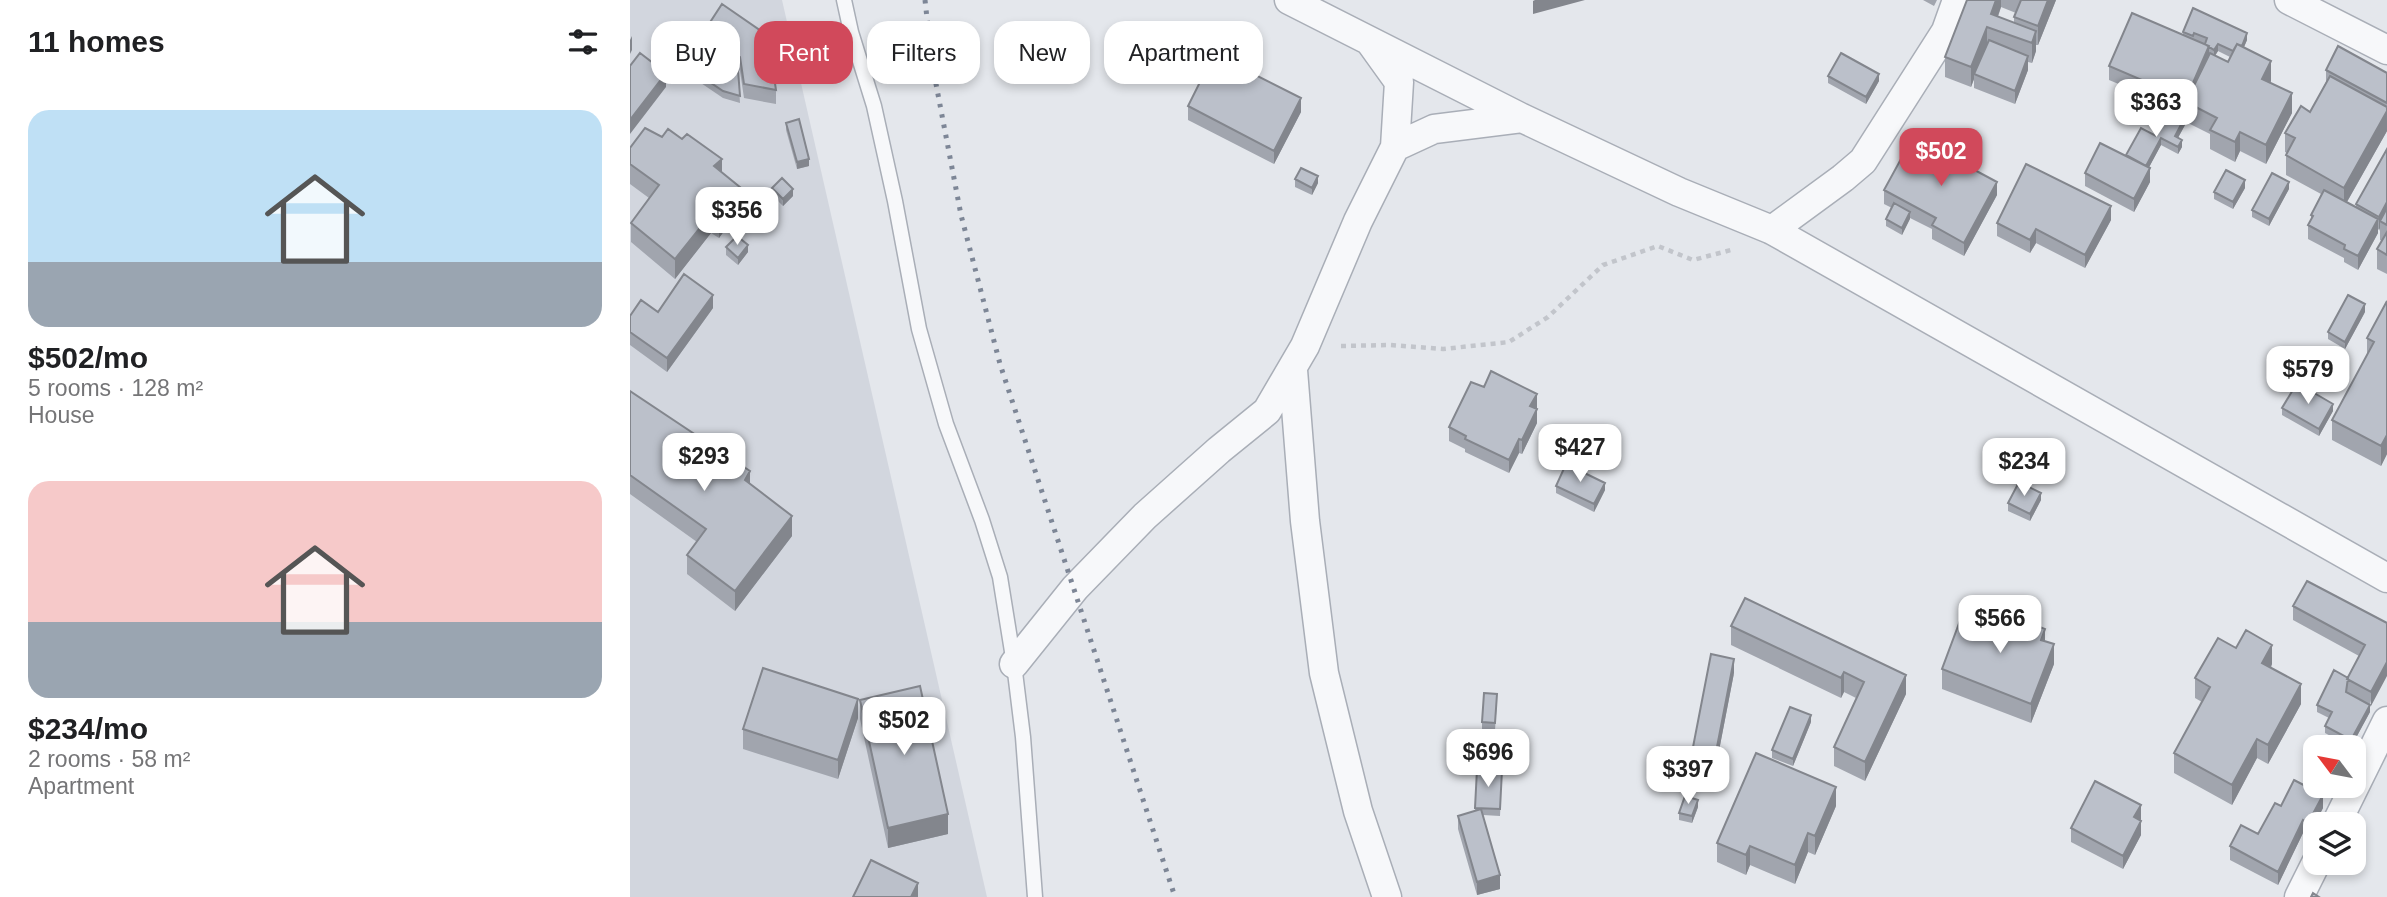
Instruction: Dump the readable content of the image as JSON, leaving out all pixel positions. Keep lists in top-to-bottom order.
{
  "north": "top left",
  "page": {
    "heading": "11 homes",
    "chip": [
      "Buy",
      "Rent",
      "Filters",
      "New",
      "Apartment"
    ],
    "price": [
      "$363",
      "$502",
      "$356",
      "$579",
      "$427",
      "$293",
      "$234",
      "$566",
      "$502",
      "$696",
      "$397"
    ],
    "list": [
      {
        "name": "$502/mo",
        "note": "5 rooms · 128 m² · House"
      },
      {
        "name": "$234/mo",
        "note": "2 rooms · 58 m² · Apartment"
      }
    ]
  }
}
